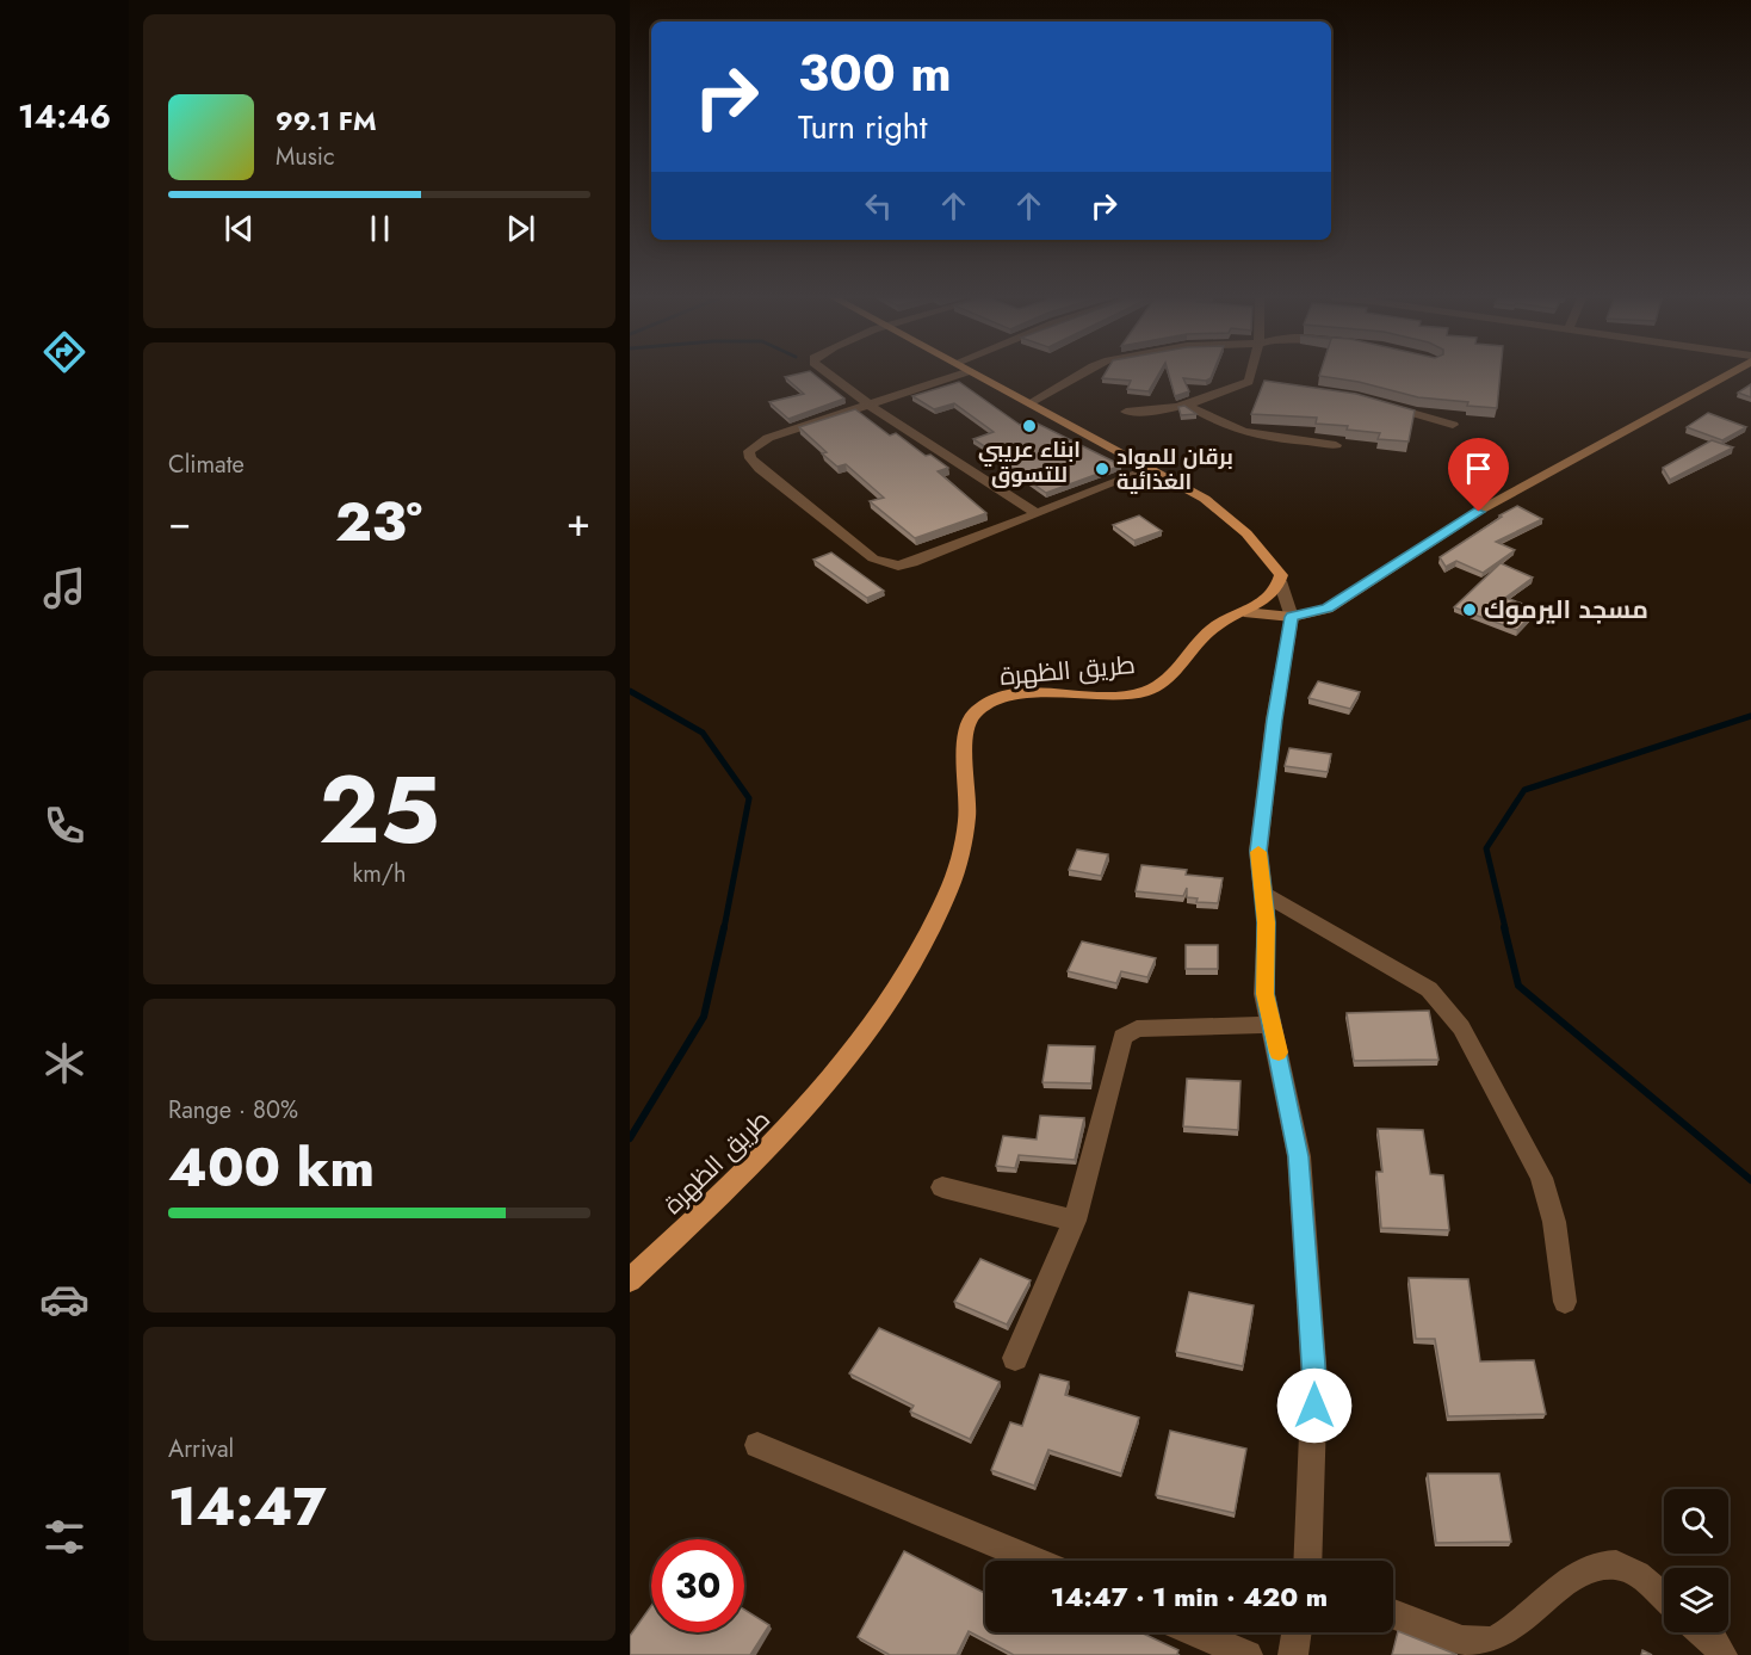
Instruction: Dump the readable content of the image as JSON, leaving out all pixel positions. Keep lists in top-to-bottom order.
{
  "streets": {
    "main road": ["طريق الظهرة"]
  },
  "places": ["ابناء عريبي للتسوق", "برقان للمواد الغذائية", "مسجد اليرموك"],
  "page": {
    "tabs": "14:46",
    "turn": ["300 m", "Turn right"],
    "song": ["99.1 FM", "Music"],
    "tile": [
      "Climate",
      ["25", "km/h"],
      ["Range · 80%", "400 km"],
      ["Arrival", "14:47"]
    ],
    "heat": ["−", "23°", "+"],
    "limit": "30",
    "trip": "14:47 · 1 min · 420 m"
  }
}
